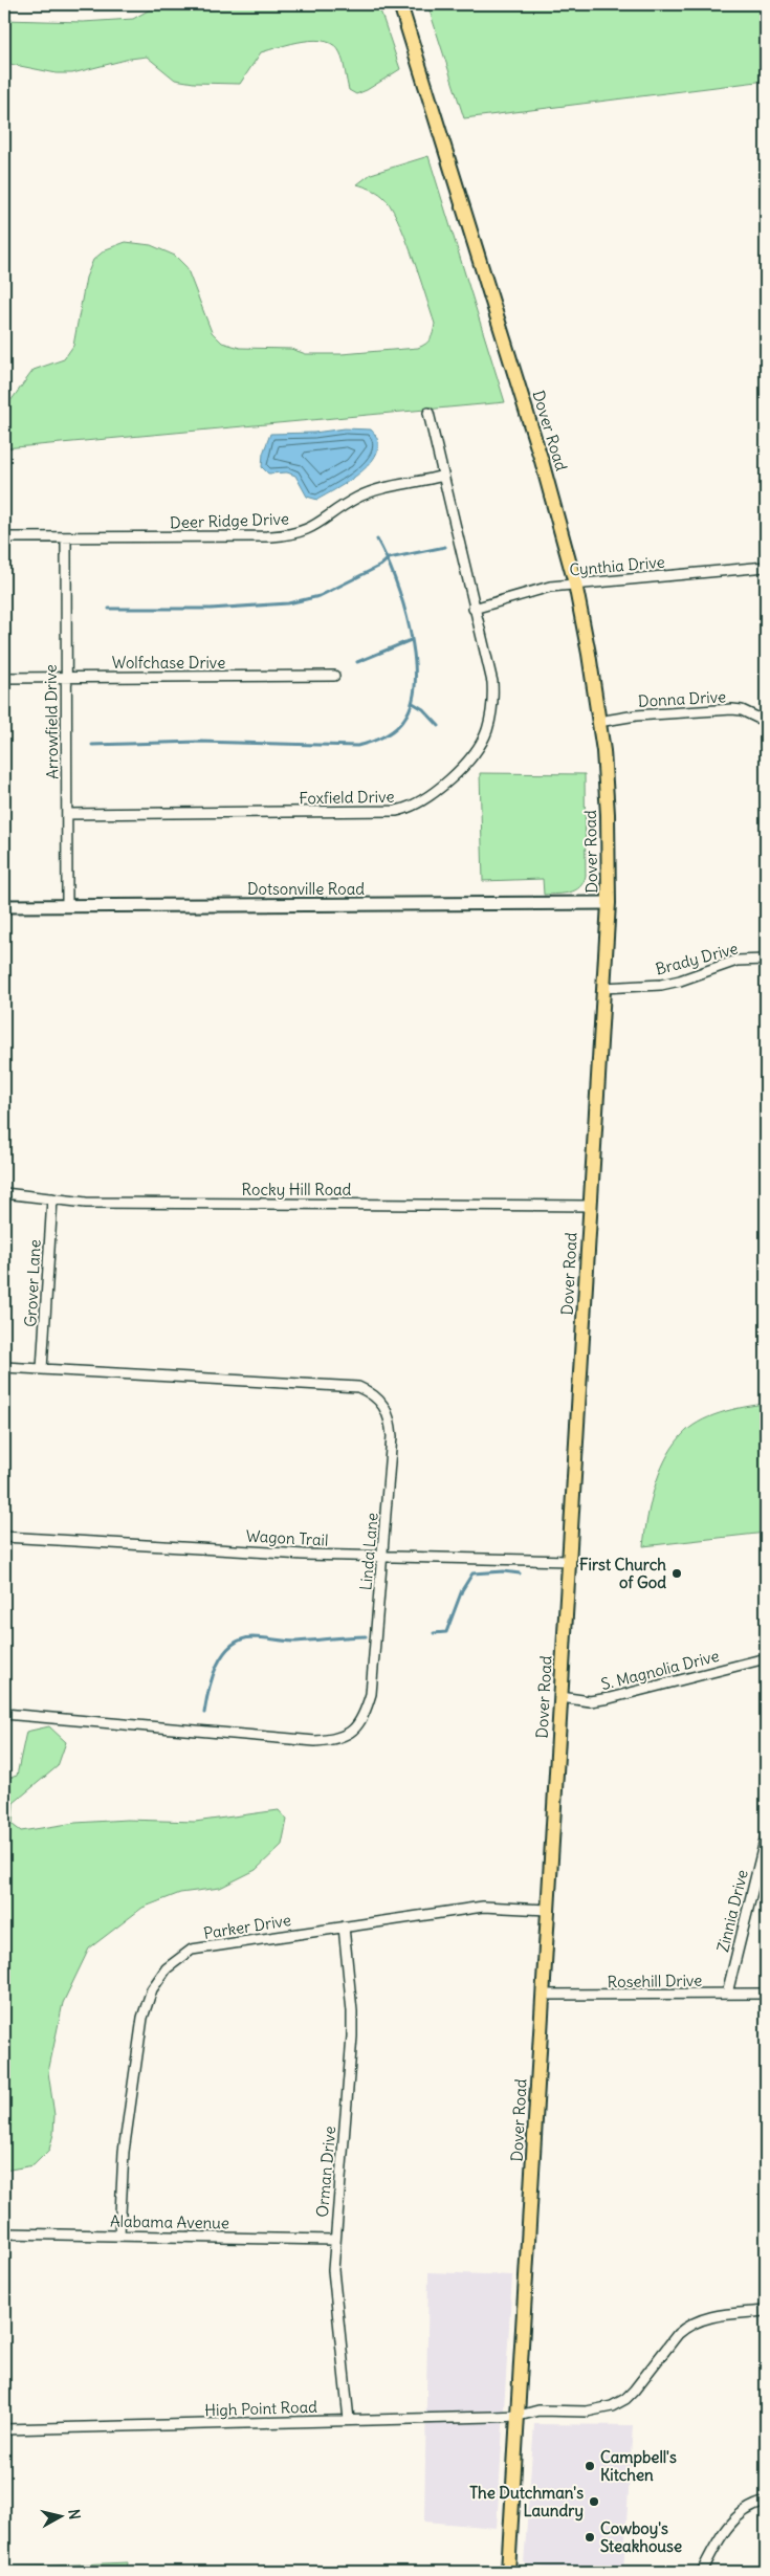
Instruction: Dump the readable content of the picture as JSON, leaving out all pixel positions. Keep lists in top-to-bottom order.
{
  "streets": {
    "main road": ["Dover Road", "Dotsonville Road"],
    "street": [
      "Deer Ridge Drive",
      "Cynthia Drive",
      "Wolfchase Drive",
      "Donna Drive",
      "Arrowfield Drive",
      "Foxfield Drive",
      "Brady Drive",
      "Rocky Hill Road",
      "Grover Lane",
      "Wagon Trail",
      "Linda Lane",
      "S. Magnolia Drive",
      "Zinnia Drive",
      "Parker Drive",
      "Rosehill Drive",
      "Orman Drive",
      "Alabama Avenue",
      "High Point Road"
    ]
  },
  "crossings": [
    ["Dover Road", "Cynthia Drive"],
    ["Dover Road", "Donna Drive"],
    ["Dover Road", "Dotsonville Road"],
    ["Dover Road", "Brady Drive"],
    ["Dover Road", "Rocky Hill Road"],
    ["Dover Road", "Wagon Trail"],
    ["Dover Road", "S. Magnolia Drive"],
    ["Dover Road", "Parker Drive"],
    ["Dover Road", "Rosehill Drive"],
    ["Dover Road", "High Point Road"],
    ["Deer Ridge Drive", "Arrowfield Drive"],
    ["Deer Ridge Drive", "Foxfield Drive"],
    ["Cynthia Drive", "Foxfield Drive"],
    ["Wolfchase Drive", "Arrowfield Drive"],
    ["Arrowfield Drive", "Foxfield Drive"],
    ["Arrowfield Drive", "Dotsonville Road"],
    ["Rocky Hill Road", "Grover Lane"],
    ["Grover Lane", "Linda Lane"],
    ["Wagon Trail", "Linda Lane"],
    ["Zinnia Drive", "Rosehill Drive"],
    ["Parker Drive", "Orman Drive"],
    ["Parker Drive", "Alabama Avenue"],
    ["Orman Drive", "Alabama Avenue"],
    ["Orman Drive", "High Point Road"]
  ],
  "places": [
    "First Church of God",
    "Campbell's Kitchen",
    "The Dutchman's Laundry",
    "Cowboy's Steakhouse"
  ],
  "north": "right"
}
